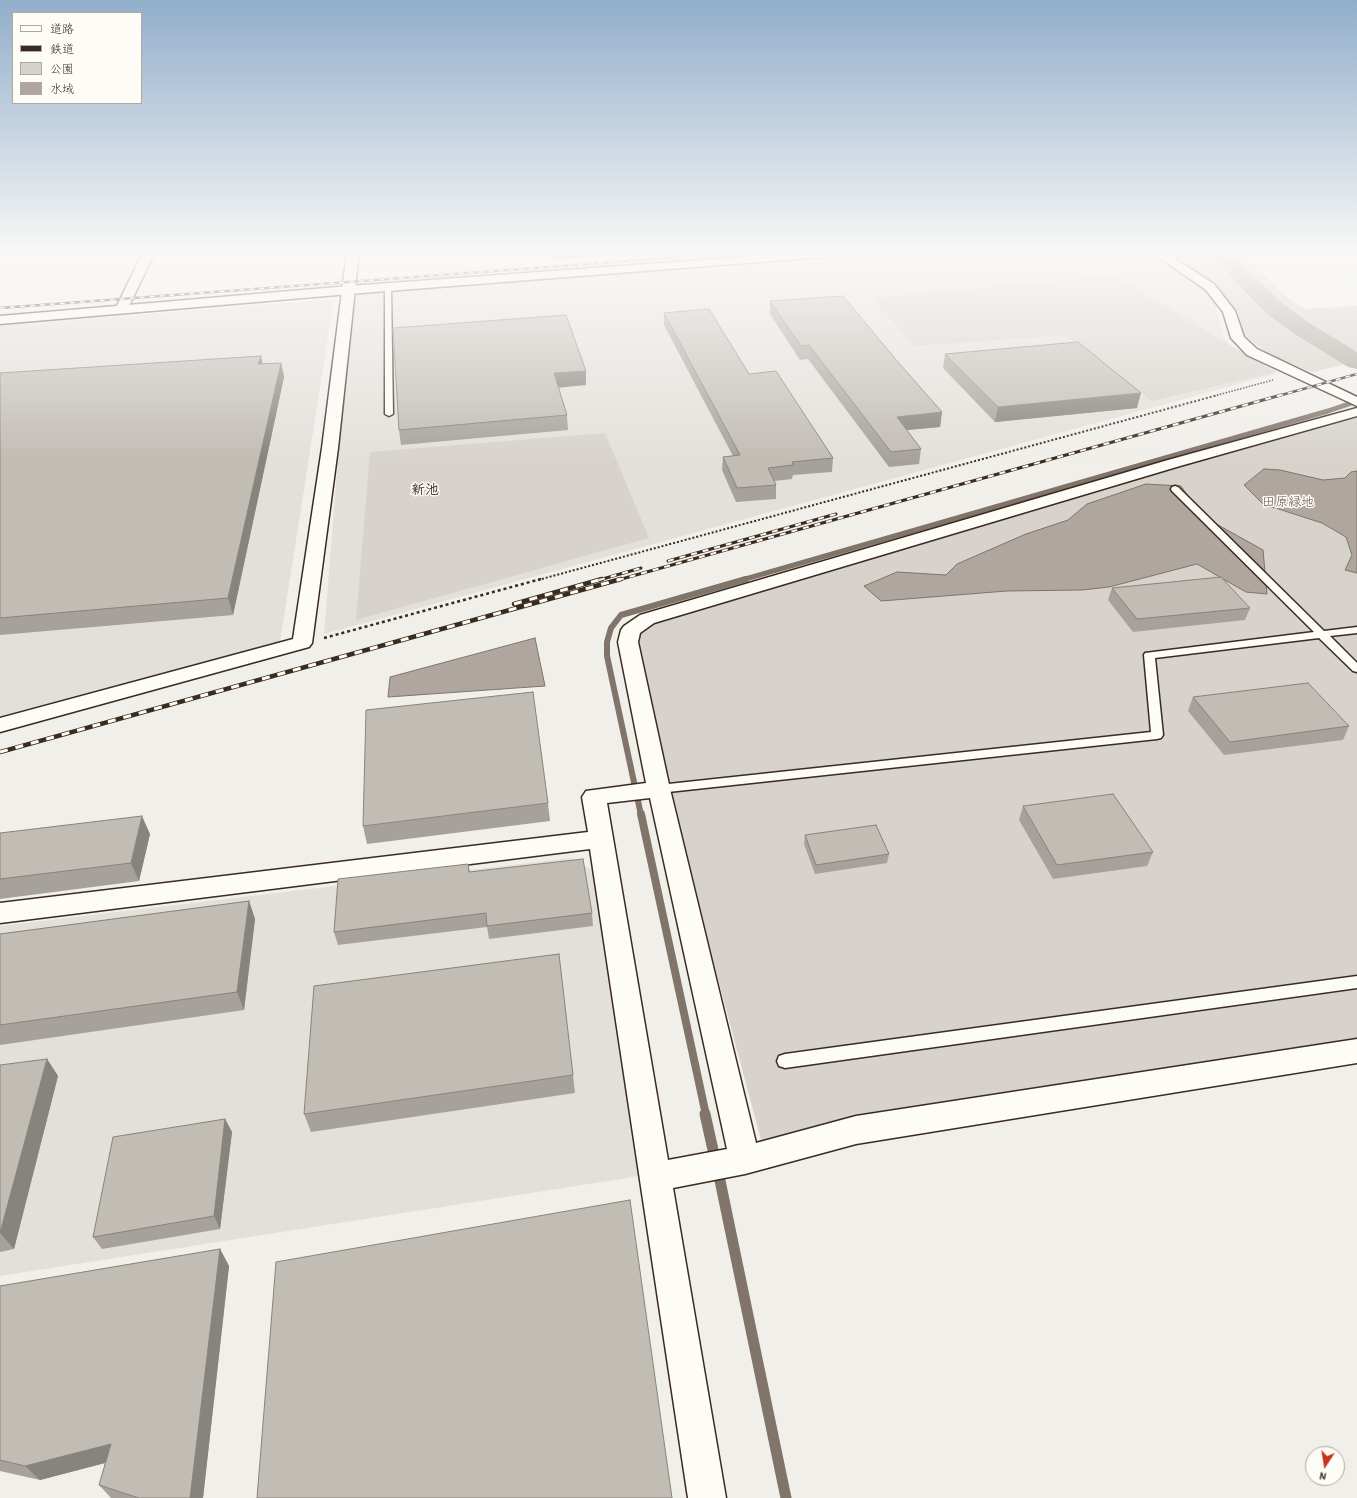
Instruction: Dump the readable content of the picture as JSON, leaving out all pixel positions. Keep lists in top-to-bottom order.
{
  "districts": ["新池"],
  "parks": ["田原緑地"],
  "legend": [
    "道路",
    "鉄道",
    "公園",
    "水域"
  ],
  "north": "bottom"
}
